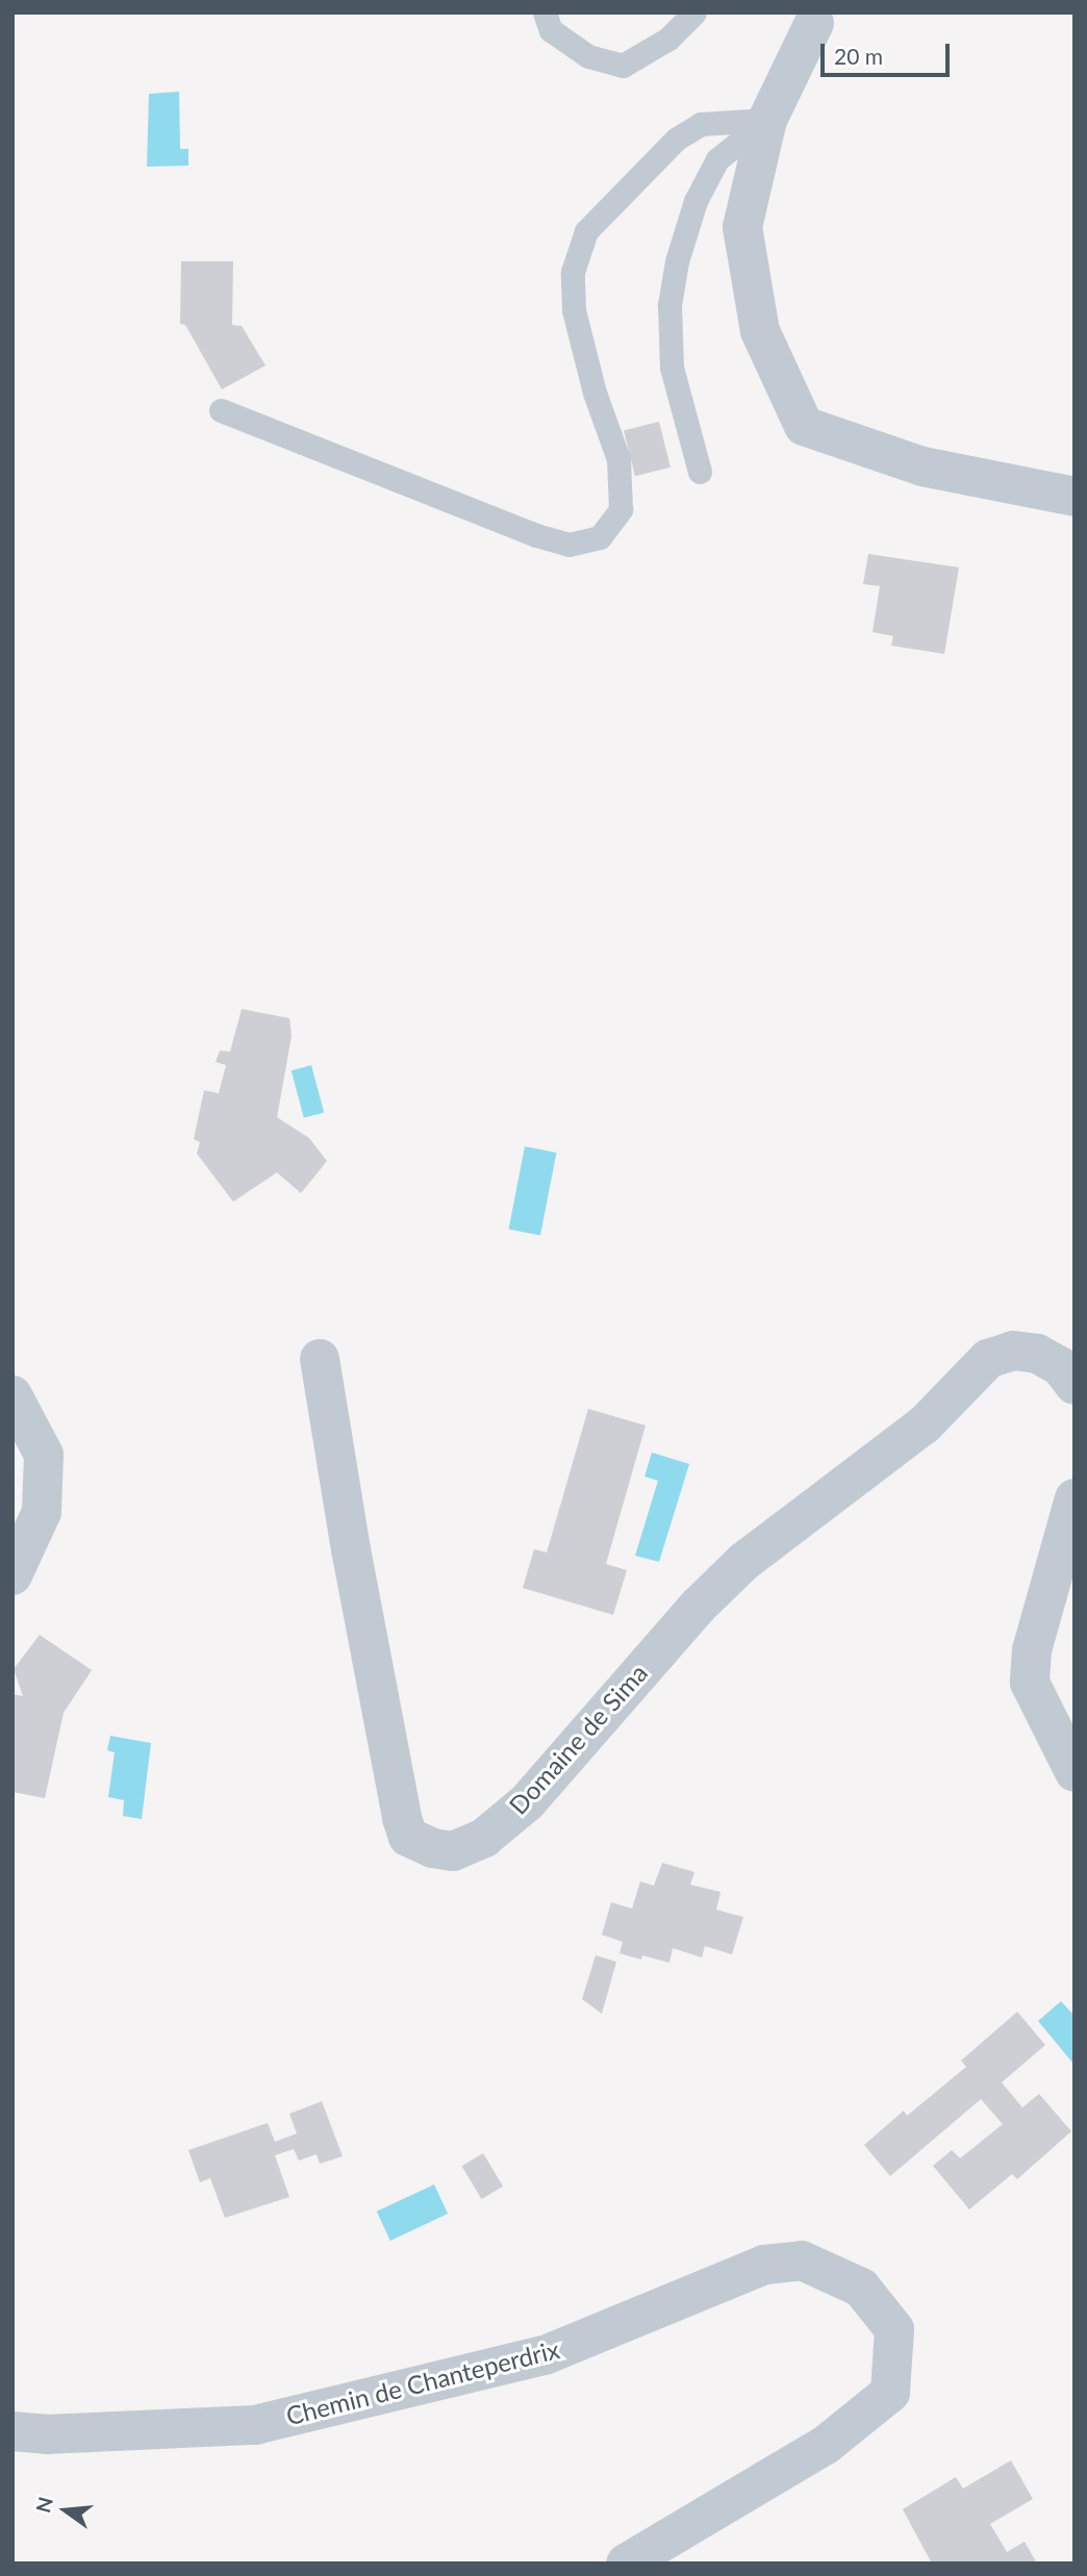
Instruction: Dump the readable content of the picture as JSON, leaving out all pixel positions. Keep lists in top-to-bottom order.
{
  "streets": {
    "street": ["Domaine de Sima", "Chemin de Chanteperdrix"]
  },
  "scale_bar": "20 m",
  "north": "left"
}
